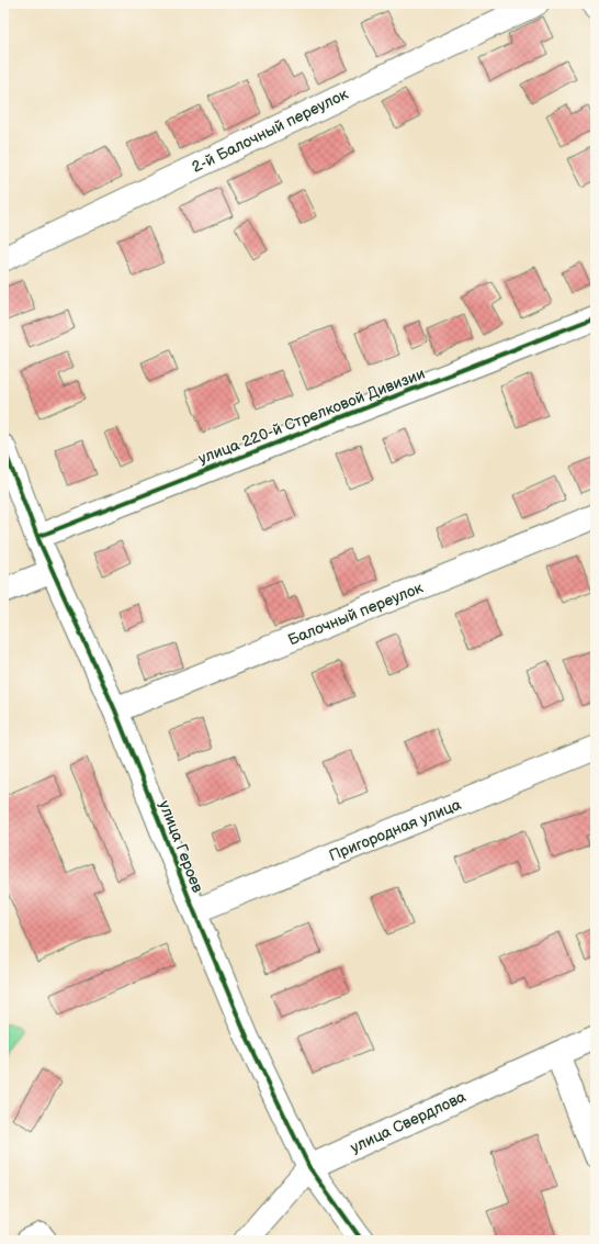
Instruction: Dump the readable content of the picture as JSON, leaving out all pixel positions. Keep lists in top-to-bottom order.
{
  "streets": {
    "street": [
      "2-й Балочный переулок",
      "улица 220-й Стрелковой Дивизии",
      "Балочный переулок",
      "Пригородная улица",
      "улица Героев",
      "улица Свердлова"
    ]
  },
  "crossings": [
    ["улица 220-й Стрелковой Дивизии", "улица Героев"],
    ["Балочный переулок", "улица Героев"],
    ["Пригородная улица", "улица Героев"],
    ["улица Героев", "улица Свердлова"]
  ]
}
